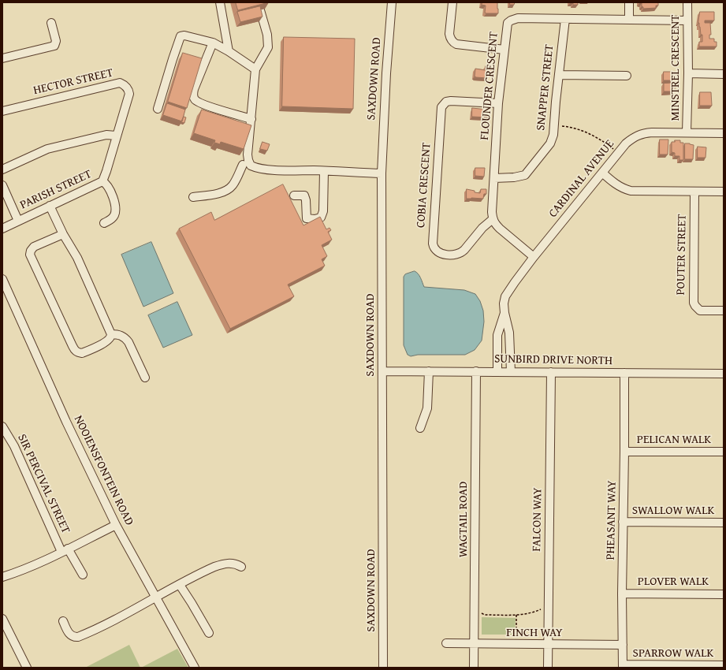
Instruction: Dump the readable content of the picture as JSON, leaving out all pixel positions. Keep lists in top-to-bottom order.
{
  "streets": {
    "street": [
      "MINSTREL CRESCENT",
      "SAXDOWN ROAD",
      "HECTOR STREET",
      "FLOUNDER CRESCENT",
      "SNAPPER STREET",
      "CARDINAL AVENUE",
      "COBIA CRESCENT",
      "PARISH STREET",
      "POUTER STREET",
      "SUNBIRD DRIVE NORTH",
      "PELICAN WALK",
      "NOOIENSFONTEIN ROAD",
      "SIR PERCIVAL STREET",
      "SWALLOW WALK",
      "WAGTAIL ROAD",
      "FALCON WAY",
      "PHEASANT WAY",
      "PLOVER WALK",
      "FINCH WAY",
      "SPARROW WALK"
    ]
  },
  "crossings": [
    ["MINSTREL CRESCENT", "FLOUNDER CRESCENT"],
    ["MINSTREL CRESCENT", "CARDINAL AVENUE"],
    ["SAXDOWN ROAD", "SUNBIRD DRIVE NORTH"],
    ["HECTOR STREET", "PARISH STREET"],
    ["FLOUNDER CRESCENT", "SNAPPER STREET"],
    ["FLOUNDER CRESCENT", "COBIA CRESCENT"],
    ["CARDINAL AVENUE", "SUNBIRD DRIVE NORTH"],
    ["SUNBIRD DRIVE NORTH", "WAGTAIL ROAD"],
    ["SUNBIRD DRIVE NORTH", "FALCON WAY"],
    ["SUNBIRD DRIVE NORTH", "PHEASANT WAY"],
    ["PELICAN WALK", "PHEASANT WAY"],
    ["SWALLOW WALK", "PHEASANT WAY"],
    ["WAGTAIL ROAD", "FINCH WAY"],
    ["FALCON WAY", "FINCH WAY"],
    ["PHEASANT WAY", "PLOVER WALK"],
    ["PHEASANT WAY", "FINCH WAY"],
    ["PHEASANT WAY", "SPARROW WALK"]
  ]
}
